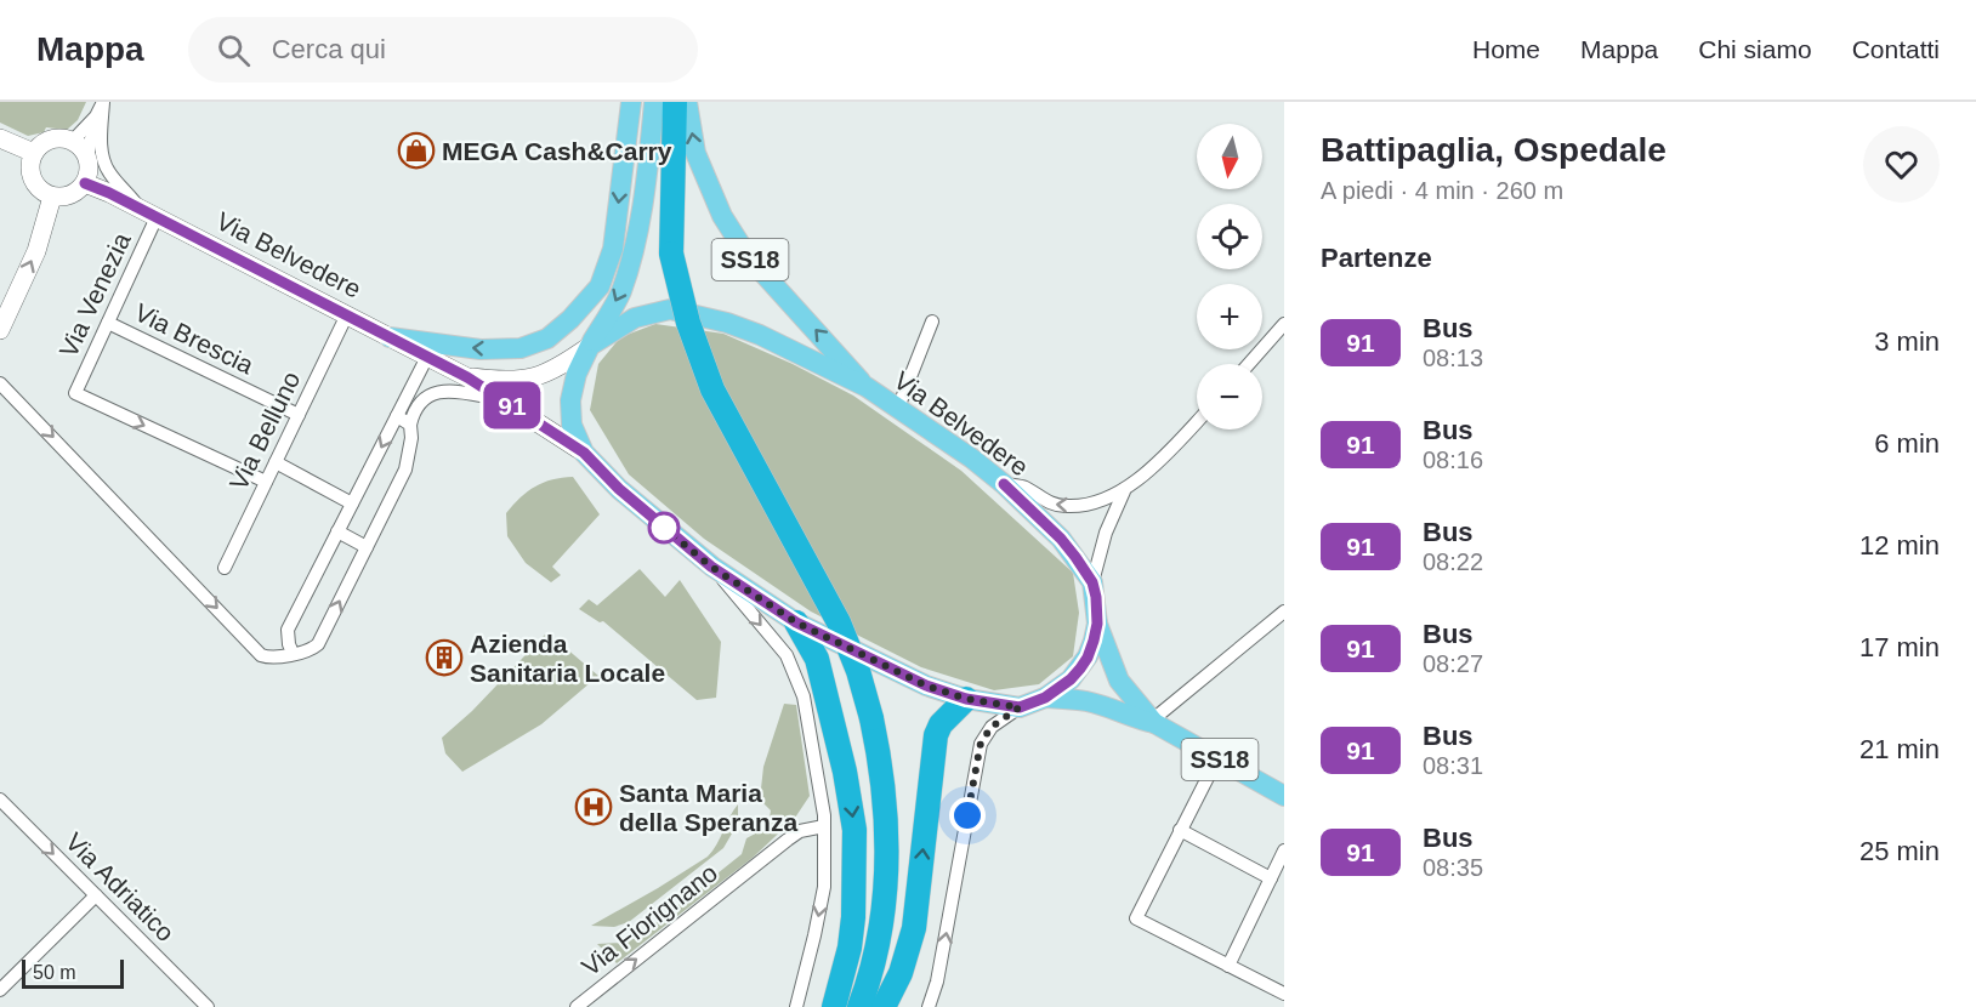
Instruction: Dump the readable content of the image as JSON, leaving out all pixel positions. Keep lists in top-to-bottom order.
{
  "streets": {
    "main road": ["Via Belvedere", "SS18"],
    "street": [
      "Via Venezia",
      "Via Brescia",
      "Via Belluno",
      "Via Adriatico",
      "Via Fiorignano"
    ]
  },
  "crossings": [
    ["Via Belvedere", "SS18"],
    ["Via Belvedere", "Via Venezia"],
    ["Via Belvedere", "Via Belluno"],
    ["Via Venezia", "Via Brescia"],
    ["Via Venezia", "Via Belluno"],
    ["Via Brescia", "Via Belluno"]
  ],
  "one_way": ["Via Adriatico", "Via Fiorignano"],
  "places": {
    "shop": ["MEGA Cash&Carry"],
    "building": ["Azienda Sanitaria Locale"],
    "hospital": ["Santa Maria della Speranza"]
  },
  "lines": ["bus line 91"],
  "scale_bar": "50 m",
  "north": "bottom",
  "page": {
    "header": "Mappa",
    "search": "Cerca qui",
    "nav": [
      "Home",
      "Mappa",
      "Chi siamo",
      "Contatti"
    ],
    "on_map": "91",
    "heading": [
      ["Battipaglia, Ospedale", "A piedi · 4 min · 260 m"],
      "Partenze"
    ],
    "map_buttons": ["+", "−"],
    "list": [
      {
        "mark": "91",
        "name": "Bus",
        "note": "08:13",
        "value": "3 min"
      },
      {
        "mark": "91",
        "name": "Bus",
        "note": "08:16",
        "value": "6 min"
      },
      {
        "mark": "91",
        "name": "Bus",
        "note": "08:22",
        "value": "12 min"
      },
      {
        "mark": "91",
        "name": "Bus",
        "note": "08:27",
        "value": "17 min"
      },
      {
        "mark": "91",
        "name": "Bus",
        "note": "08:31",
        "value": "21 min"
      },
      {
        "mark": "91",
        "name": "Bus",
        "note": "08:35",
        "value": "25 min"
      }
    ],
    "scale": "50 m"
  }
}
